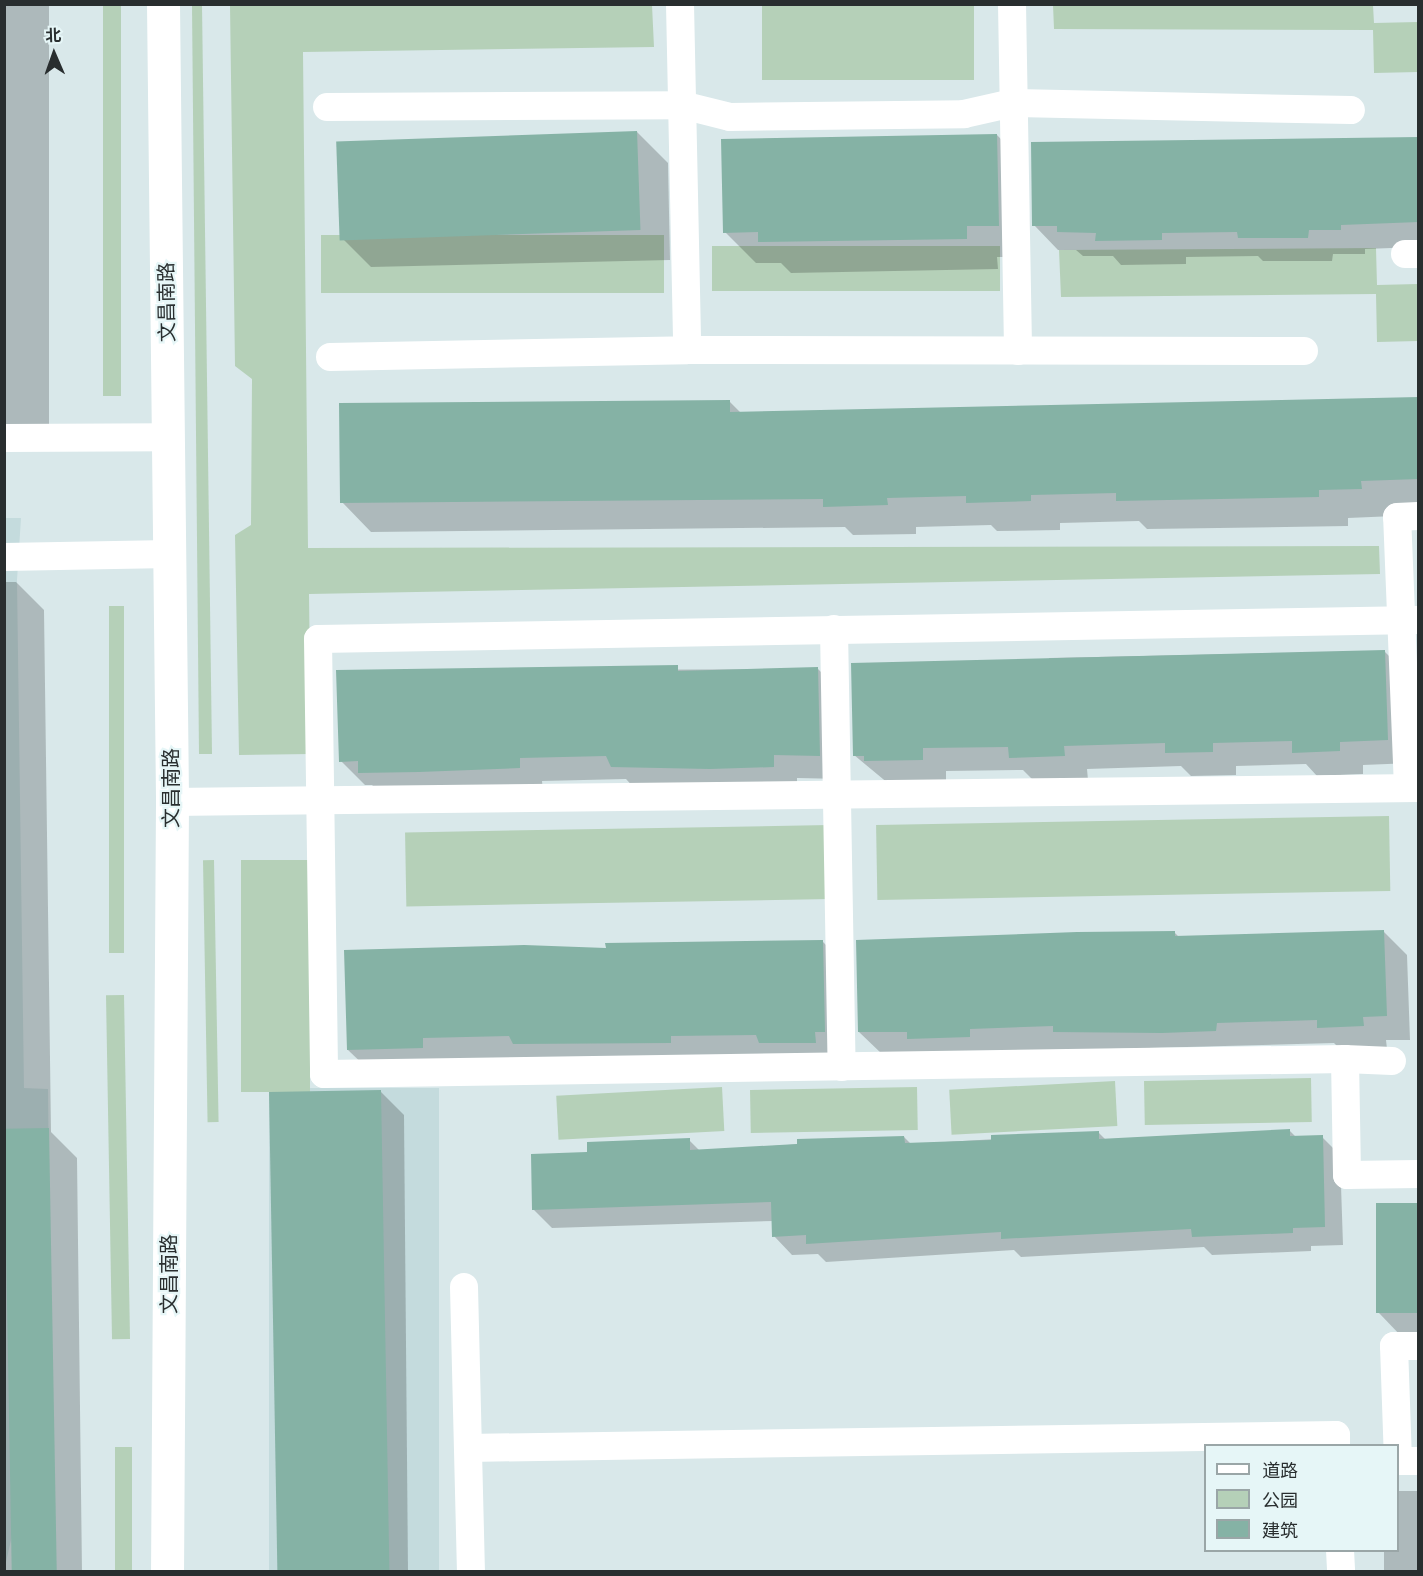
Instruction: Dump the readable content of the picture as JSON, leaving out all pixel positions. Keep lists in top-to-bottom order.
{
  "streets": {
    "street": ["文昌南路"]
  },
  "legend": ["道路", "公园", "建筑"],
  "north": "top"
}
